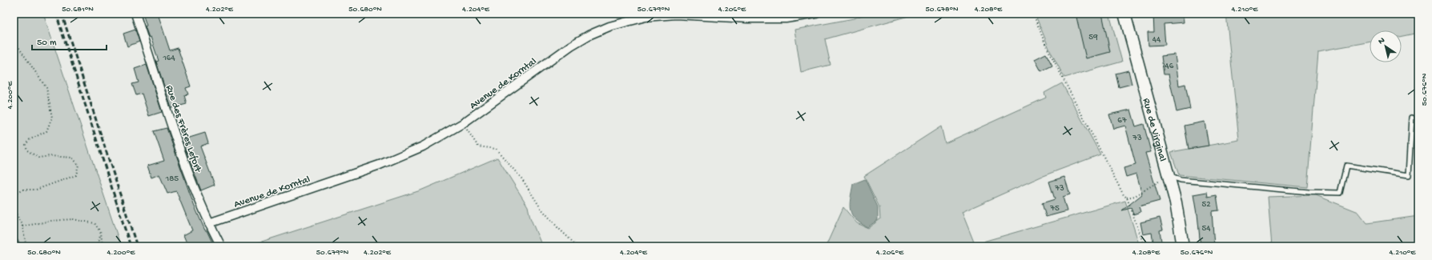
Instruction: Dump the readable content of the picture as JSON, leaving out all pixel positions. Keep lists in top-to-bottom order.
{
  "streets": {
    "street": ["Avenue de Korntal", "Rue des Frères Lefort", "Rue de Virginal"]
  },
  "crossings": [
    ["Avenue de Korntal", "Rue des Frères Lefort"]
  ],
  "house_numbers": [
    "59",
    "44",
    "164",
    "46",
    "67",
    "73",
    "185",
    "73",
    "52",
    "75",
    "54"
  ],
  "scale_bar": "50 m",
  "north": "top left",
  "coordinates": [
    "50.681°N",
    "4.202°E",
    "50.680°N",
    "4.204°E",
    "50.679°N",
    "4.206°E",
    "50.678°N",
    "4.208°E",
    "4.210°E",
    "50.676°N",
    "4.200°E"
  ]
}
